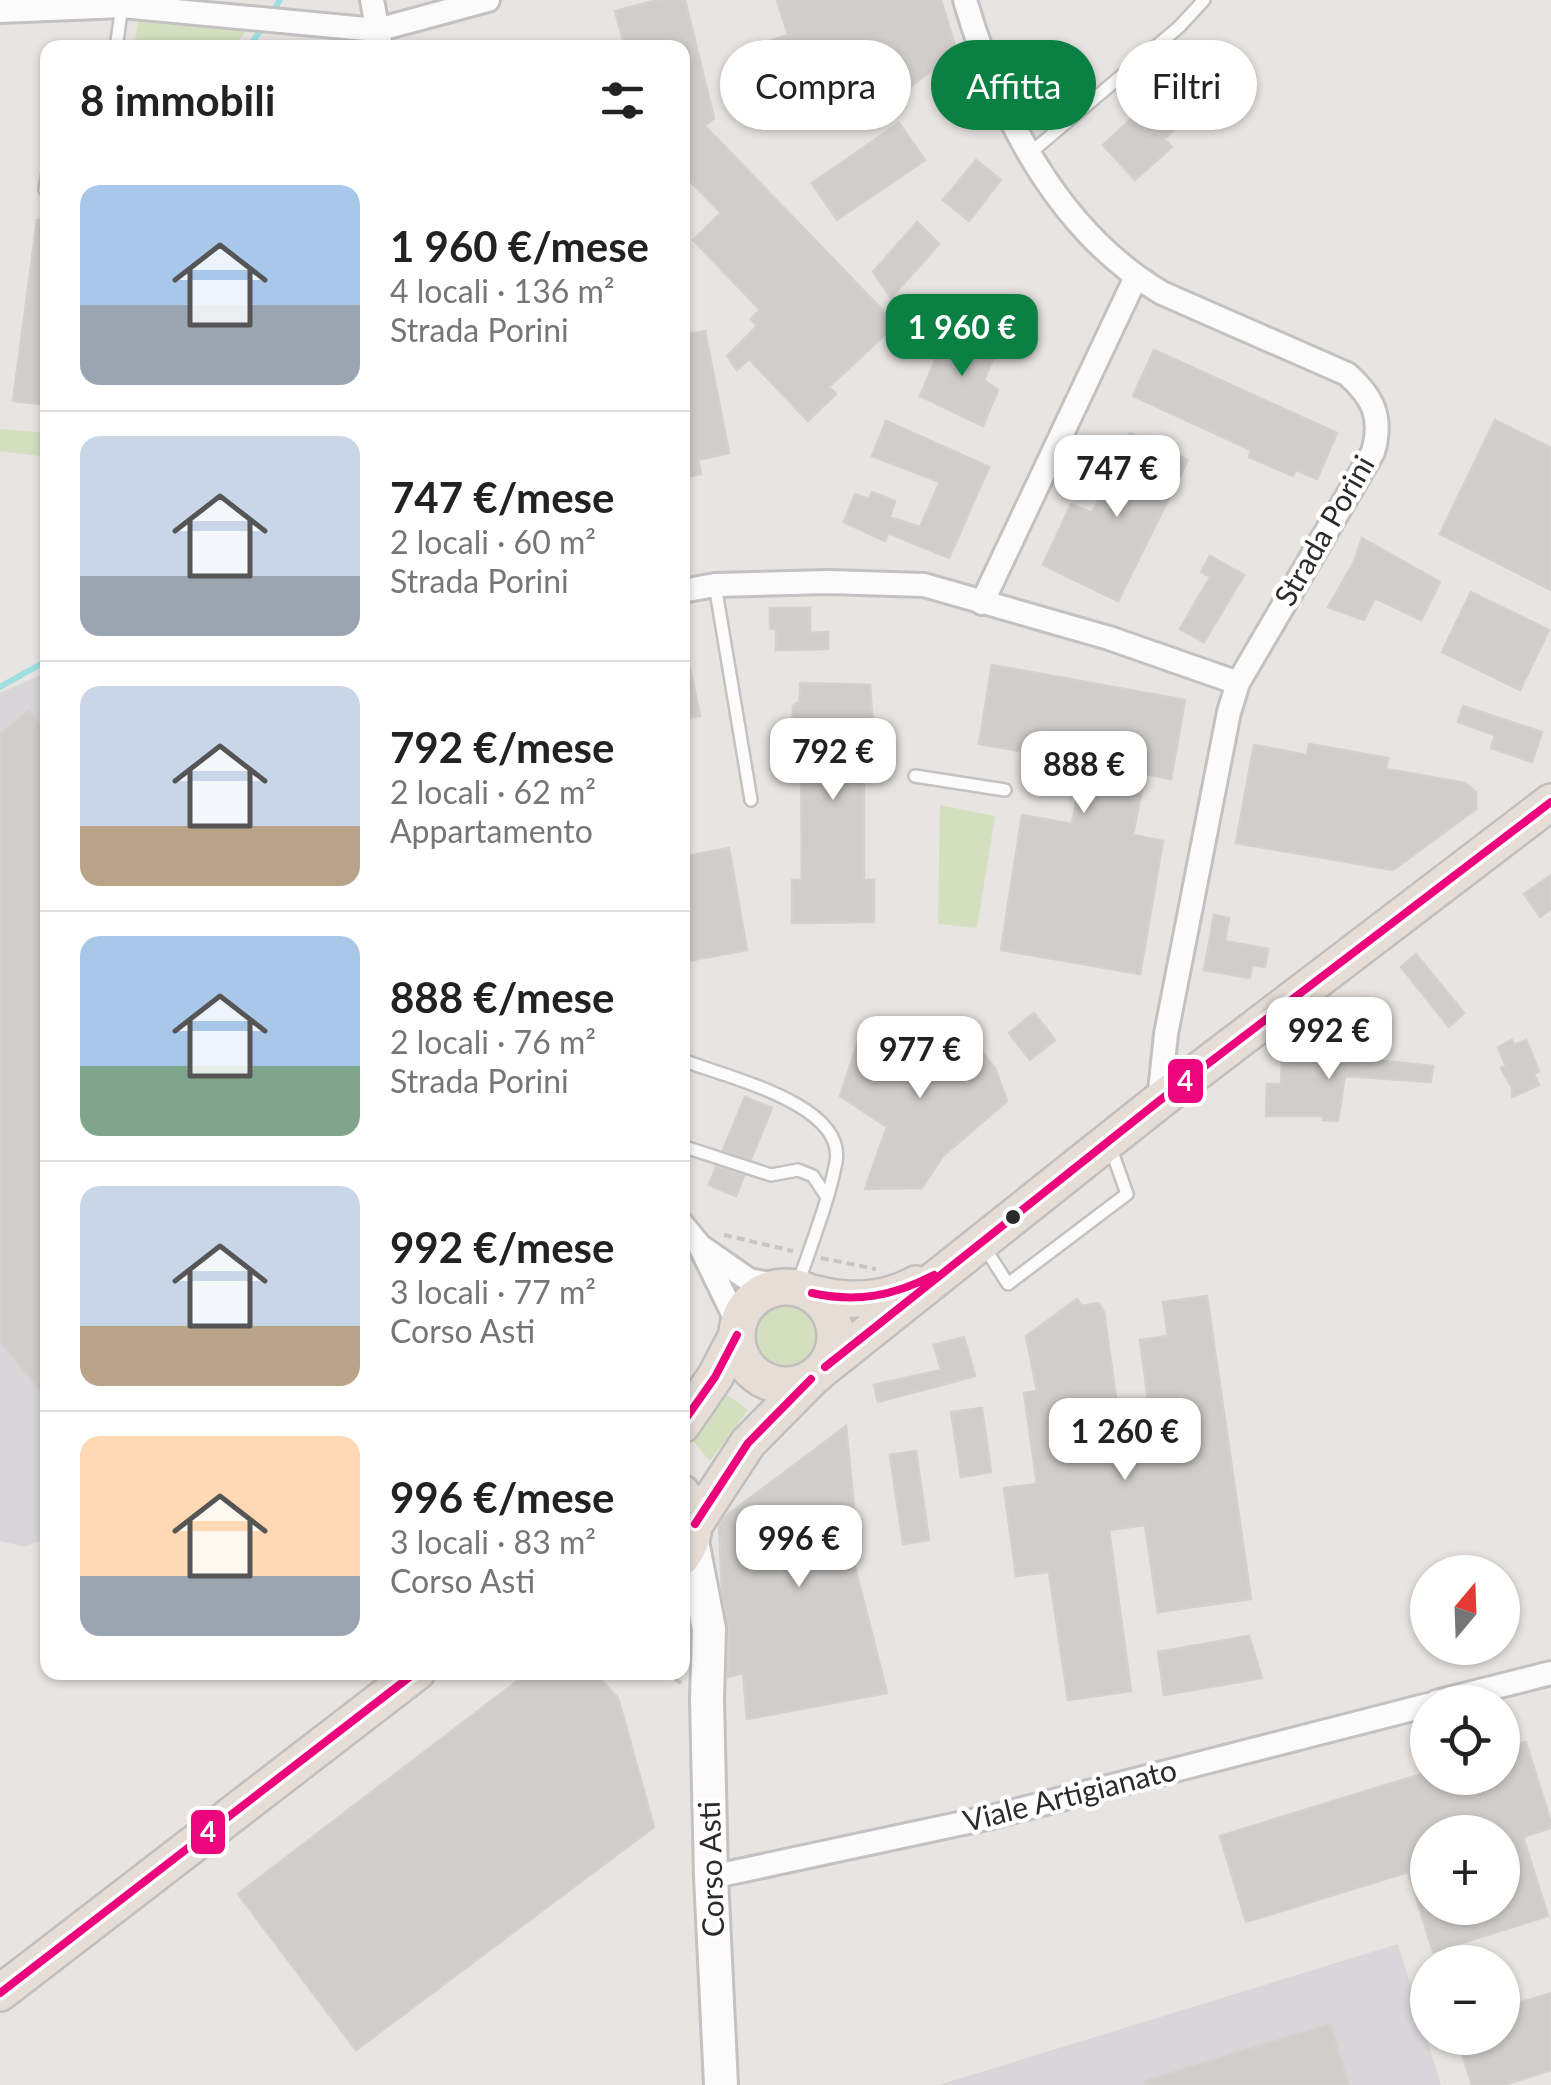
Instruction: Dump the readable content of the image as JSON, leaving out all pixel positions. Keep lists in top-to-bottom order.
{
  "streets": {
    "main road": ["Corso Asti"],
    "street": ["Strada Porini", "Viale Artigianato"]
  },
  "crossings": [
    ["Strada Porini", "Corso Asti"],
    ["Viale Artigianato", "Corso Asti"]
  ],
  "lines": ["transit line 4"],
  "north": "top",
  "page": {
    "chip": ["Compra", "Affitta", "Filtri"],
    "heading": "8 immobili",
    "list": [
      {
        "name": "1 960 €/mese",
        "note": "4 locali · 136 m² · Strada Porini"
      },
      {
        "name": "747 €/mese",
        "note": "2 locali · 60 m² · Strada Porini"
      },
      {
        "name": "792 €/mese",
        "note": "2 locali · 62 m² · Appartamento"
      },
      {
        "name": "888 €/mese",
        "note": "2 locali · 76 m² · Strada Porini"
      },
      {
        "name": "992 €/mese",
        "note": "3 locali · 77 m² · Corso Asti"
      },
      {
        "name": "996 €/mese",
        "note": "3 locali · 83 m² · Corso Asti"
      }
    ],
    "price": [
      "1 960 €",
      "747 €",
      "792 €",
      "888 €",
      "992 €",
      "977 €",
      "1 260 €",
      "996 €"
    ],
    "map_buttons": ["+", "−"]
  }
}
